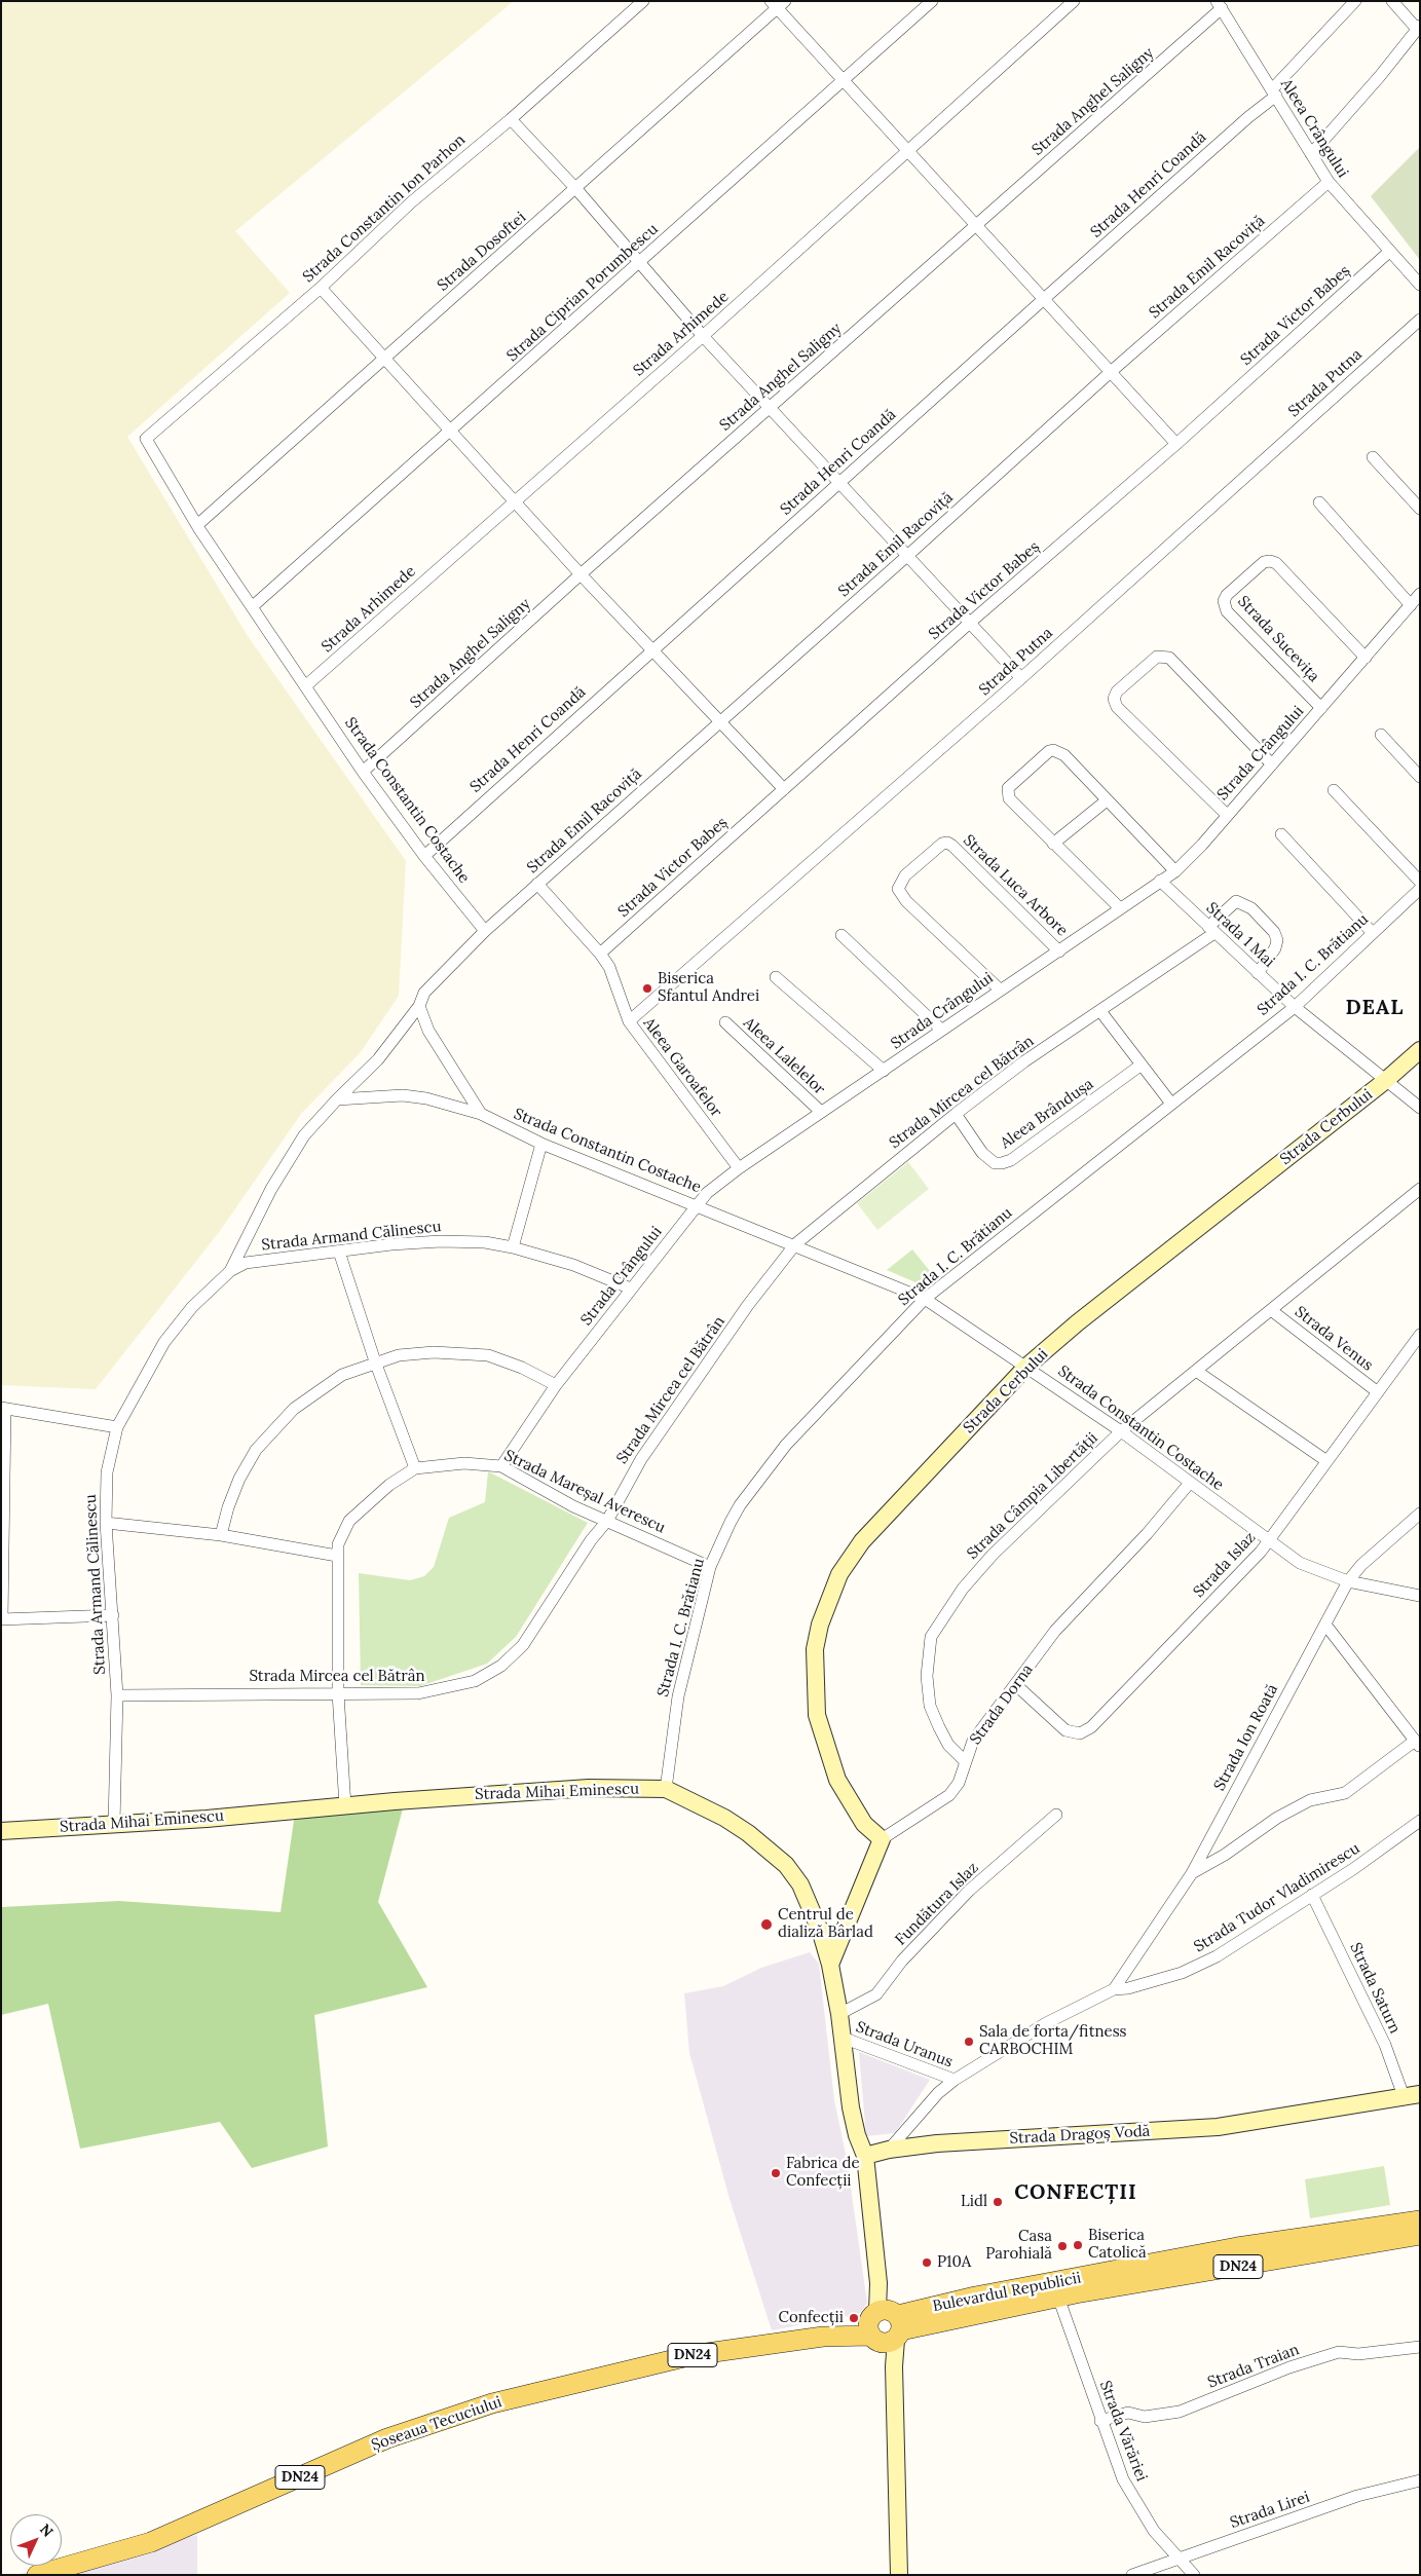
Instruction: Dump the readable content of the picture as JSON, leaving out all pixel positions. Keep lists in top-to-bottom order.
{
  "streets": {
    "main road": [
      "Strada Cerbului",
      "Strada Mihai Eminescu",
      "Strada Dragoș Vodă",
      "DN24",
      "Bulevardul Republicii",
      "Șoseaua Tecuciului"
    ],
    "street": [
      "Strada Anghel Saligny",
      "Aleea Crângului",
      "Strada Henri Coandă",
      "Strada Constantin Ion Parhon",
      "Strada Dosoftei",
      "Strada Emil Racoviță",
      "Strada Ciprian Porumbescu",
      "Strada Victor Babeș",
      "Strada Arhimede",
      "Strada Putna",
      "Strada Sucevița",
      "Strada Crângului",
      "Strada Constantin Costache",
      "Strada Luca Arbore",
      "Strada 1 Mai",
      "Strada I. C. Brătianu",
      "Aleea Lalelelor",
      "Aleea Garoafelor",
      "Strada Mircea cel Bătrân",
      "Aleea Brândușa",
      "Strada Armand Călinescu",
      "Strada Venus",
      "Strada Mareșal Averescu",
      "Strada Câmpia Libertății",
      "Strada Islaz",
      "Strada Dorna",
      "Strada Ion Roată",
      "Strada Tudor Vladimirescu",
      "Fundătura Islaz",
      "Strada Saturn",
      "Strada Uranus",
      "Strada Traian",
      "Strada Vărăriei",
      "Strada Lirei"
    ]
  },
  "crossings": [
    ["Strada Anghel Saligny", "Aleea Crângului"],
    ["Strada Anghel Saligny", "Strada Constantin Costache"],
    ["Aleea Crângului", "Strada Henri Coandă"],
    ["Aleea Crângului", "Strada Emil Racoviță"],
    ["Aleea Crângului", "Strada Victor Babeș"],
    ["Strada Henri Coandă", "Strada Constantin Costache"],
    ["Strada Constantin Ion Parhon", "Strada Constantin Costache"],
    ["Strada Dosoftei", "Strada Constantin Costache"],
    ["Strada Emil Racoviță", "Strada Constantin Costache"],
    ["Strada Emil Racoviță", "Aleea Garoafelor"],
    ["Strada Ciprian Porumbescu", "Strada Constantin Costache"],
    ["Strada Victor Babeș", "Aleea Garoafelor"],
    ["Strada Arhimede", "Strada Constantin Costache"],
    ["Strada Putna", "Aleea Garoafelor"],
    ["Strada Sucevița", "Strada Crângului"],
    ["Strada Crângului", "Strada Constantin Costache"],
    ["Strada Crângului", "Strada Luca Arbore"],
    ["Strada Crângului", "Strada 1 Mai"],
    ["Strada Crângului", "Aleea Lalelelor"],
    ["Strada Crângului", "Aleea Garoafelor"],
    ["Strada Crângului", "Strada Armand Călinescu"],
    ["Strada Crângului", "Strada Mareșal Averescu"],
    ["Strada Constantin Costache", "Strada I. C. Brătianu"],
    ["Strada Constantin Costache", "Strada Mircea cel Bătrân"],
    ["Strada Constantin Costache", "Strada Cerbului"],
    ["Strada Constantin Costache", "Strada Câmpia Libertății"],
    ["Strada Constantin Costache", "Strada Islaz"],
    ["Strada Constantin Costache", "Strada Dorna"],
    ["Strada Constantin Costache", "Strada Ion Roată"],
    ["Strada 1 Mai", "Strada I. C. Brătianu"],
    ["Strada 1 Mai", "Strada Mircea cel Bătrân"],
    ["Strada 1 Mai", "Strada Cerbului"],
    ["Strada I. C. Brătianu", "Strada Mareșal Averescu"],
    ["Strada I. C. Brătianu", "Strada Mihai Eminescu"],
    ["Strada Mircea cel Bătrân", "Aleea Brândușa"],
    ["Strada Mircea cel Bătrân", "Strada Armand Călinescu"],
    ["Strada Mircea cel Bătrân", "Strada Mareșal Averescu"],
    ["Strada Cerbului", "Strada Dorna"],
    ["Strada Armand Călinescu", "Strada Mihai Eminescu"],
    ["Strada Venus", "Strada Câmpia Libertății"],
    ["Strada Venus", "Strada Islaz"],
    ["Strada Mareșal Averescu", "Strada Mihai Eminescu"],
    ["Strada Câmpia Libertății", "Strada Dorna"],
    ["Strada Islaz", "Strada Dorna"],
    ["Strada Ion Roată", "Strada Tudor Vladimirescu"],
    ["Strada Mihai Eminescu", "Fundătura Islaz"],
    ["Strada Mihai Eminescu", "Strada Uranus"],
    ["Strada Mihai Eminescu", "Strada Dragoș Vodă"],
    ["Strada Tudor Vladimirescu", "Strada Saturn"],
    ["Strada Tudor Vladimirescu", "Strada Uranus"],
    ["Strada Tudor Vladimirescu", "Strada Dragoș Vodă"],
    ["Strada Saturn", "Strada Dragoș Vodă"],
    ["Bulevardul Republicii", "Șoseaua Tecuciului"],
    ["Bulevardul Republicii", "Strada Vărăriei"],
    ["Strada Traian", "Strada Vărăriei"],
    ["Strada Vărăriei", "Strada Lirei"]
  ],
  "districts": ["DEAL", "CONFECȚII"],
  "places": [
    "Biserica Sfantul Andrei",
    "Centrul de dializă Bârlad",
    "Sala de forta/fitness CARBOCHIM",
    "Fabrica de Confecții",
    "Lidl",
    "Biserica Catolică",
    "Casa Parohială",
    "P10A",
    "Confecții"
  ],
  "north": "top right"
}
